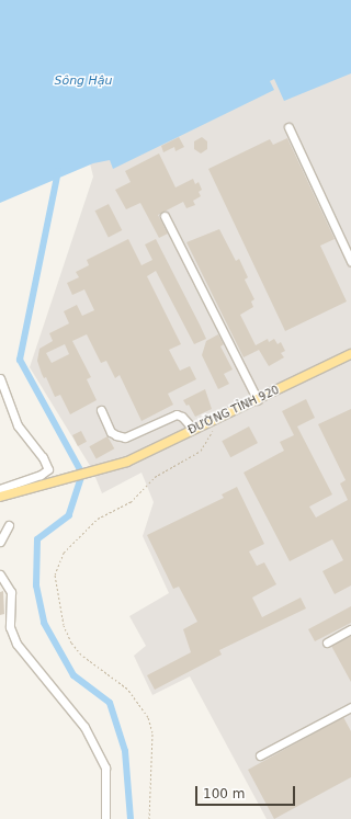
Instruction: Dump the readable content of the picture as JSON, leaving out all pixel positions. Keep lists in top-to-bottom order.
{
  "streets": {
    "main road": ["ĐƯỜNG TỈNH 920"]
  },
  "water": ["Sông Hậu"],
  "scale_bar": "100 m"
}
